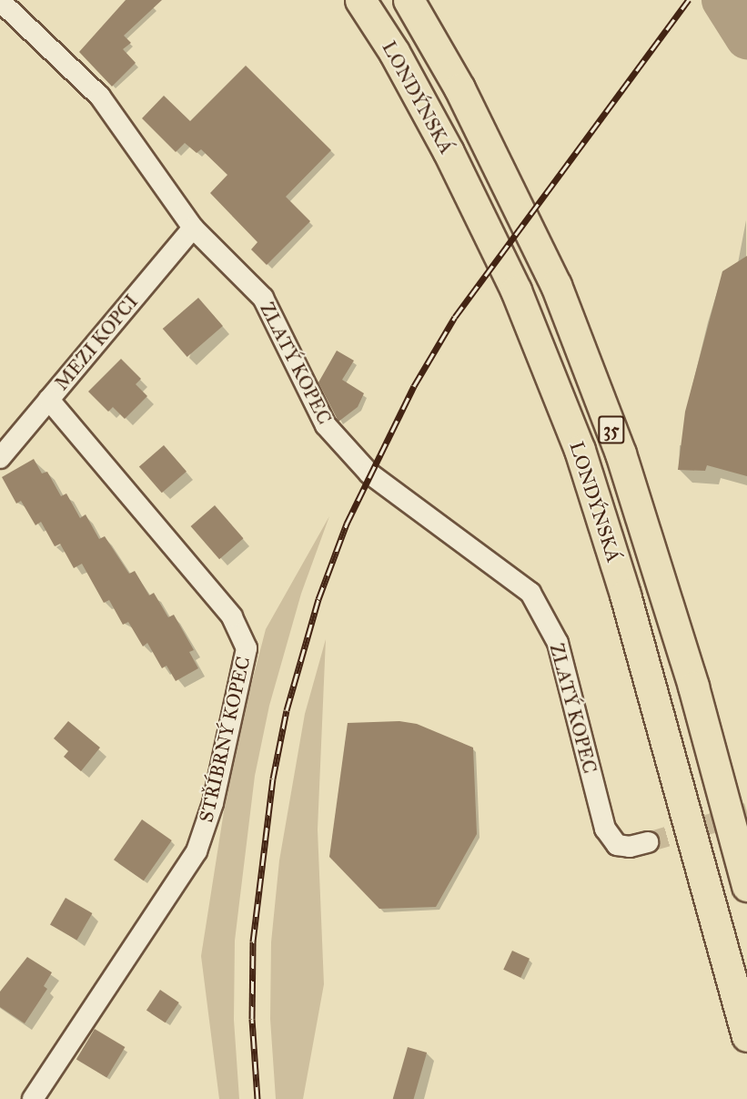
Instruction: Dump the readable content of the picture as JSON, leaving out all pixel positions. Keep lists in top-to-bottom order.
{
  "streets": {
    "highway": ["LONDÝNSKÁ", "35"],
    "street": ["MEZI KOPCI", "ZLATÝ KOPEC", "STŘÍBRNÝ KOPEC"]
  },
  "crossings": [
    ["MEZI KOPCI", "ZLATÝ KOPEC"],
    ["MEZI KOPCI", "STŘÍBRNÝ KOPEC"]
  ]
}
